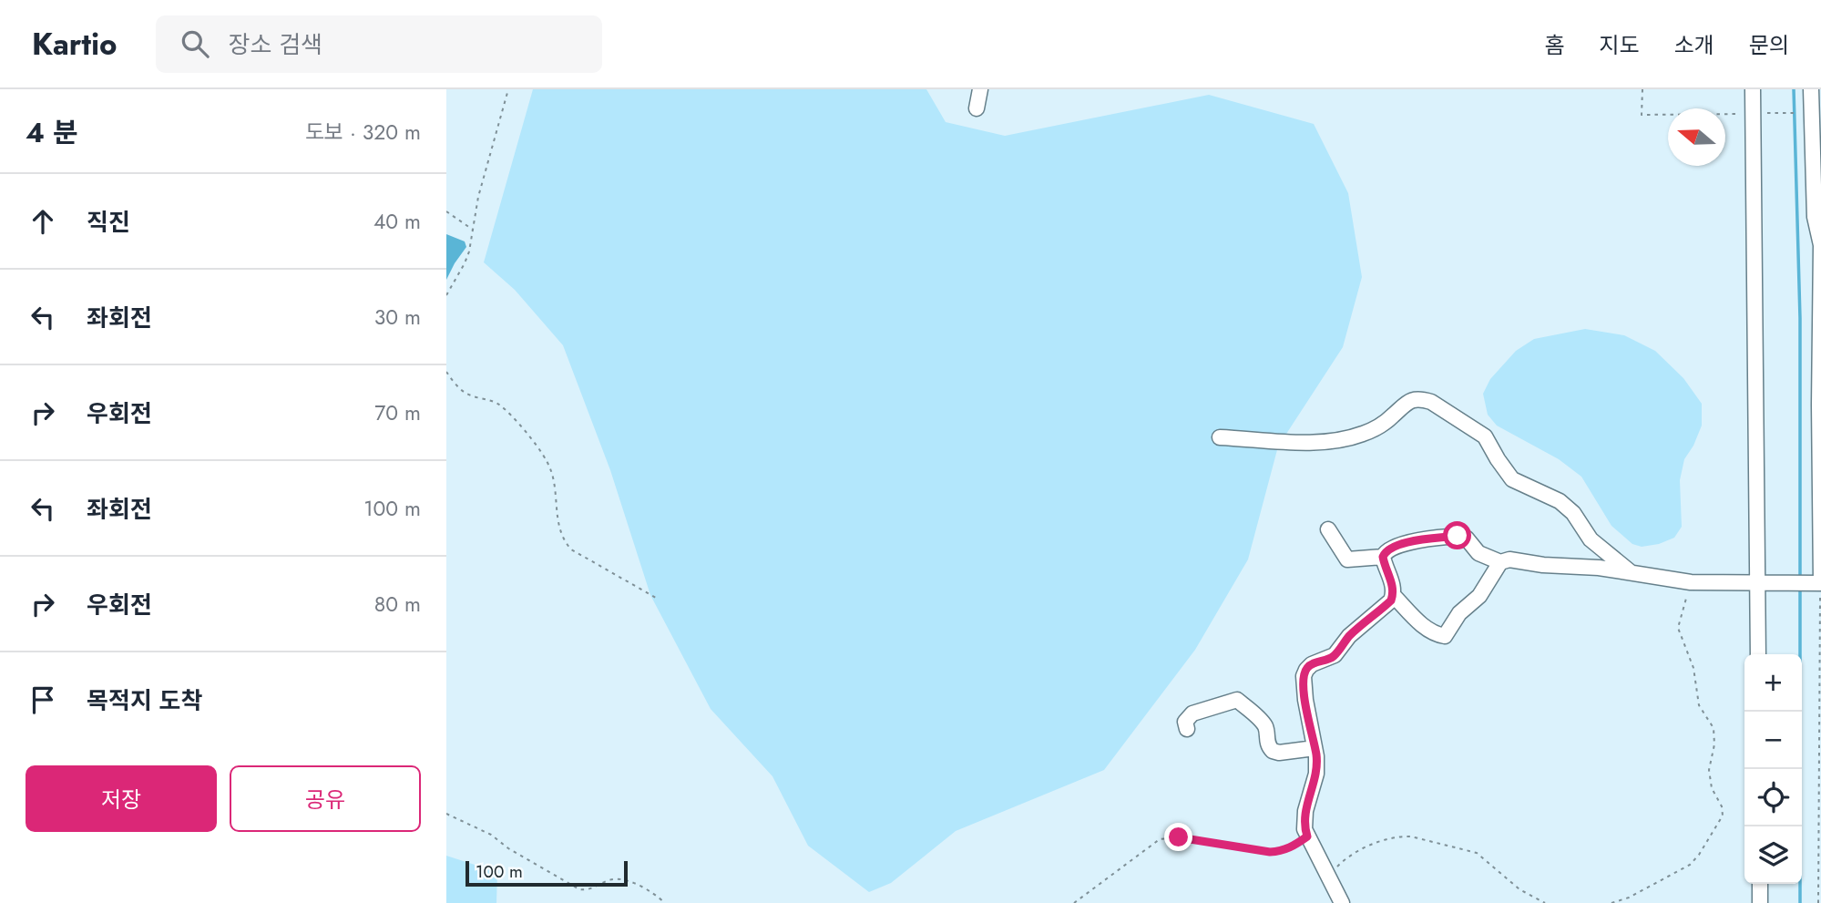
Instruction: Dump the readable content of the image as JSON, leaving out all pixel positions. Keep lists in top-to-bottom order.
{
  "scale_bar": "100 m",
  "north": "left",
  "page": {
    "header": "Kartio",
    "search": "장소 검색",
    "nav": [
      "홈",
      "지도",
      "소개",
      "문의"
    ],
    "heading": ["4 분", "도보 · 320 m"],
    "list": [
      ["직진", "40 m"],
      ["좌회전", "30 m"],
      ["우회전", "70 m"],
      ["좌회전", "100 m"],
      ["우회전", "80 m"],
      "목적지 도착"
    ],
    "map_buttons": ["+", "−"],
    "buttons": ["저장", "공유"],
    "scale": "100 m"
  }
}
